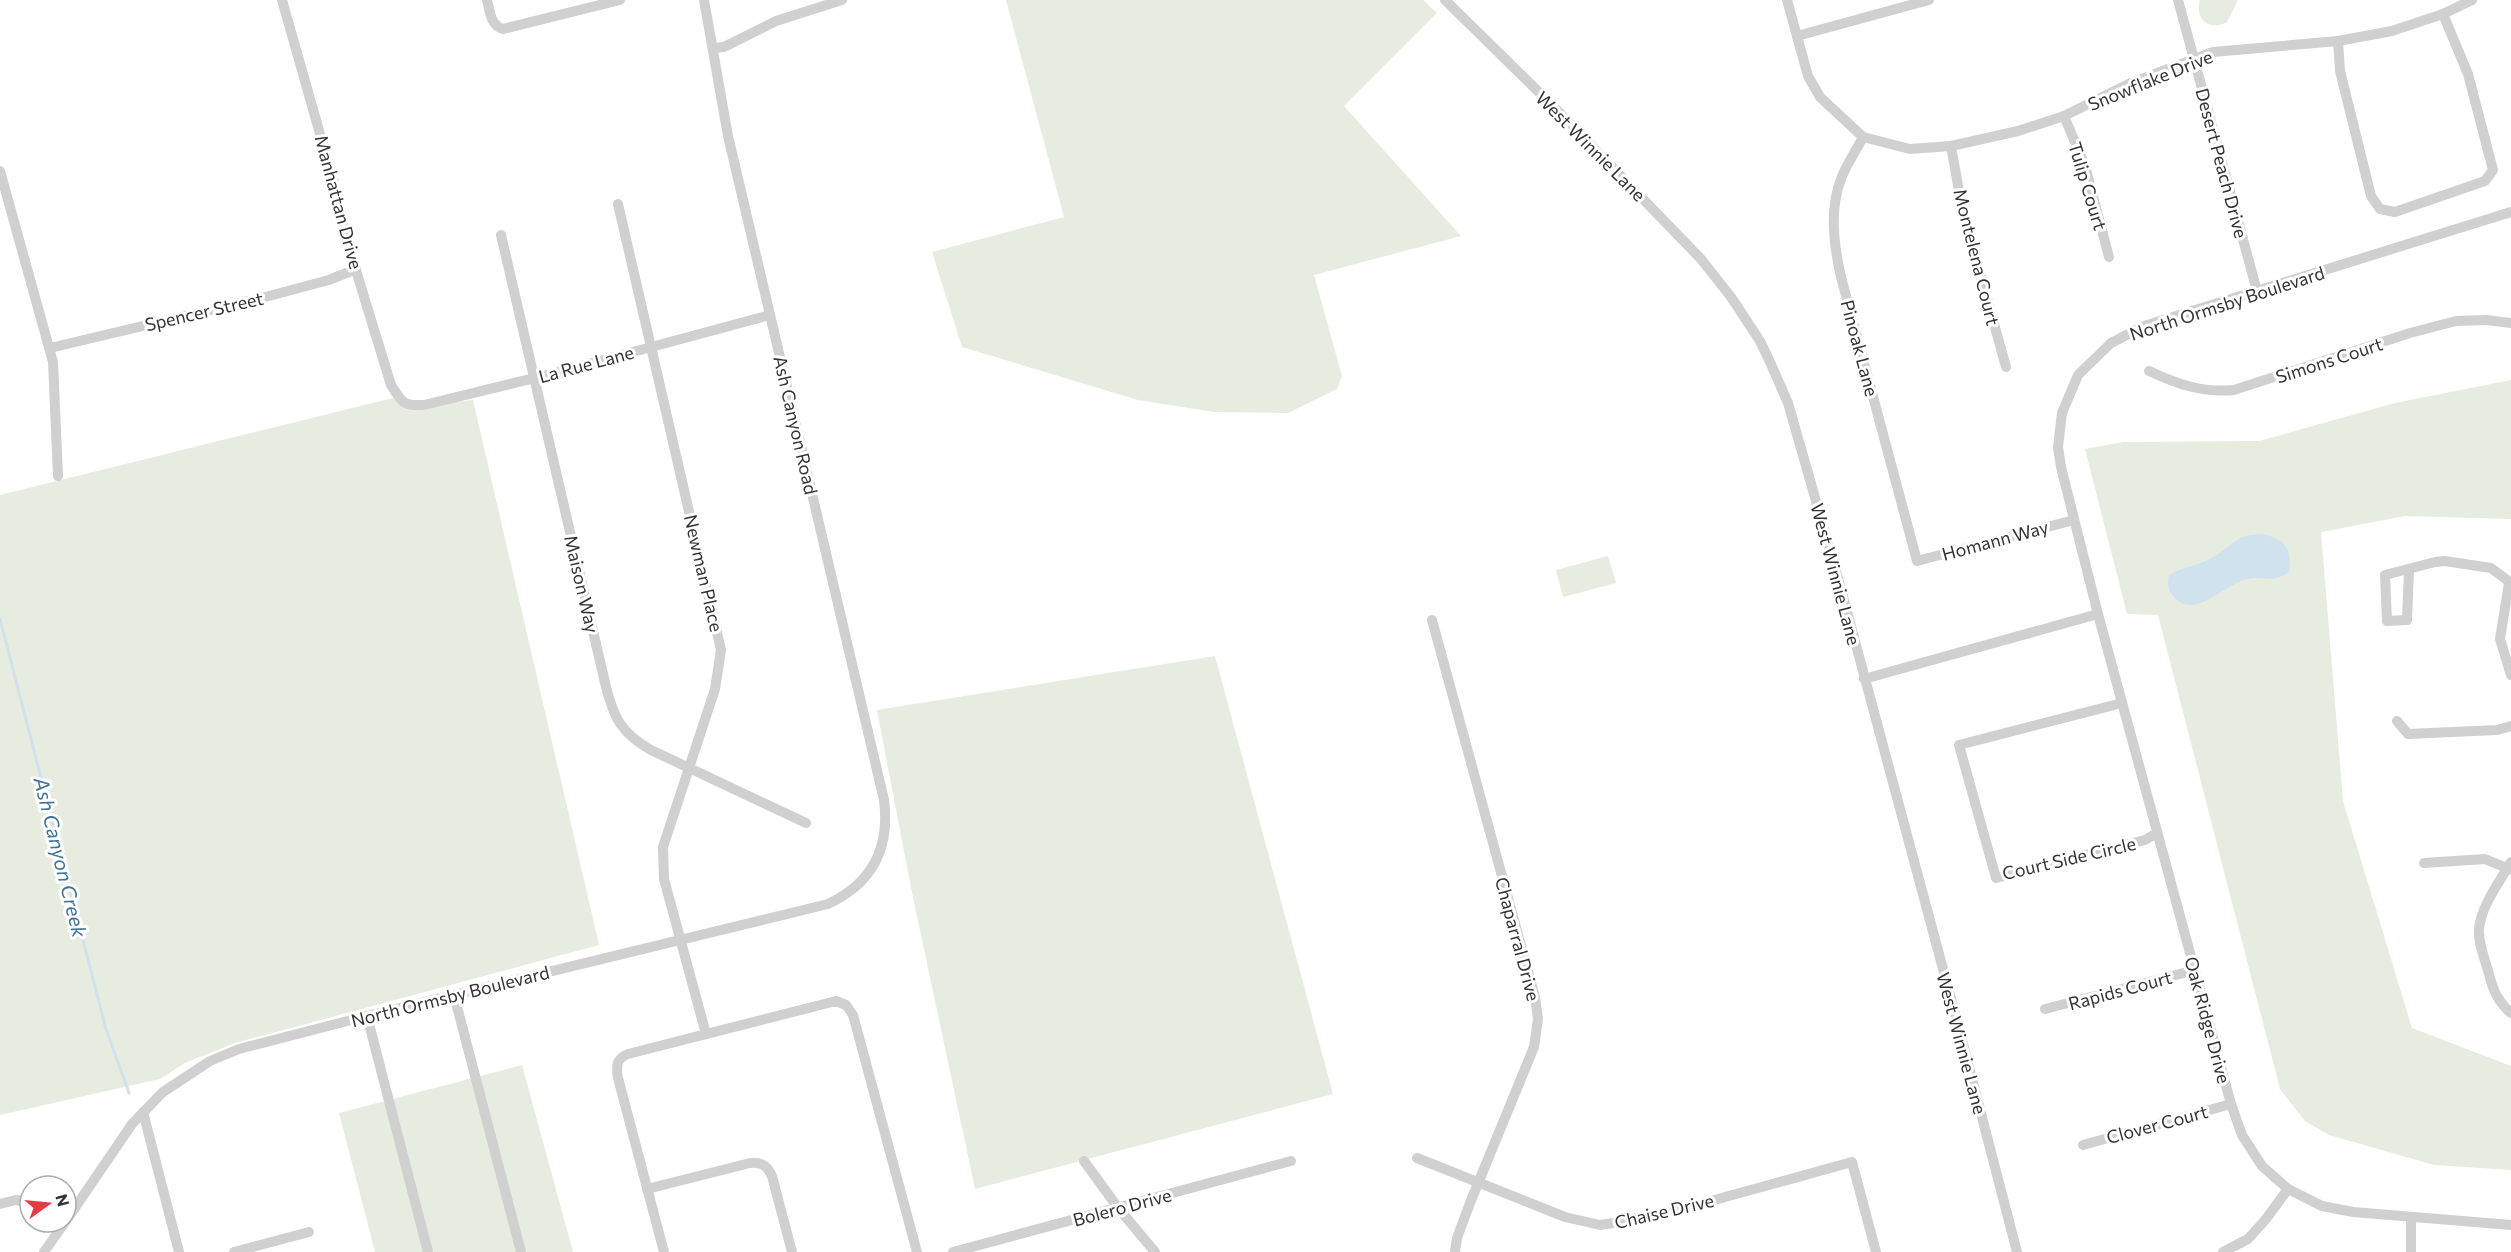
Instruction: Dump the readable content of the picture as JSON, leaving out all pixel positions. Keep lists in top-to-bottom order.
{
  "streets": {
    "street": [
      "Snowflake Drive",
      "West Winnie Lane",
      "Desert Peach Drive",
      "Tulip Court",
      "Manhattan Drive",
      "Montelena Court",
      "North Ormsby Boulevard",
      "Spencer Street",
      "Pinoak Lane",
      "Simons Court",
      "La Rue Lane",
      "Ash Canyon Road",
      "Homann Way",
      "Newman Place",
      "Maison Way",
      "Court Side Circle",
      "Chaparral Drive",
      "Rapids Court",
      "Oak Ridge Drive",
      "Clover Court",
      "Bolero Drive",
      "Chaise Drive"
    ]
  },
  "crossings": [
    ["Snowflake Drive", "Desert Peach Drive"],
    ["Snowflake Drive", "Tulip Court"],
    ["Snowflake Drive", "Montelena Court"],
    ["Snowflake Drive", "Pinoak Lane"],
    ["Desert Peach Drive", "North Ormsby Boulevard"],
    ["Manhattan Drive", "Spencer Street"],
    ["Manhattan Drive", "La Rue Lane"],
    ["North Ormsby Boulevard", "Ash Canyon Road"],
    ["North Ormsby Boulevard", "Homann Way"],
    ["North Ormsby Boulevard", "Newman Place"],
    ["North Ormsby Boulevard", "Oak Ridge Drive"],
    ["Pinoak Lane", "Homann Way"],
    ["La Rue Lane", "Ash Canyon Road"],
    ["La Rue Lane", "Newman Place"],
    ["La Rue Lane", "Maison Way"],
    ["Newman Place", "Maison Way"],
    ["Court Side Circle", "Oak Ridge Drive"],
    ["Chaparral Drive", "Chaise Drive"],
    ["Rapids Court", "Oak Ridge Drive"],
    ["Oak Ridge Drive", "Clover Court"]
  ],
  "water": ["Ash Canyon Creek"],
  "north": "right"
}
